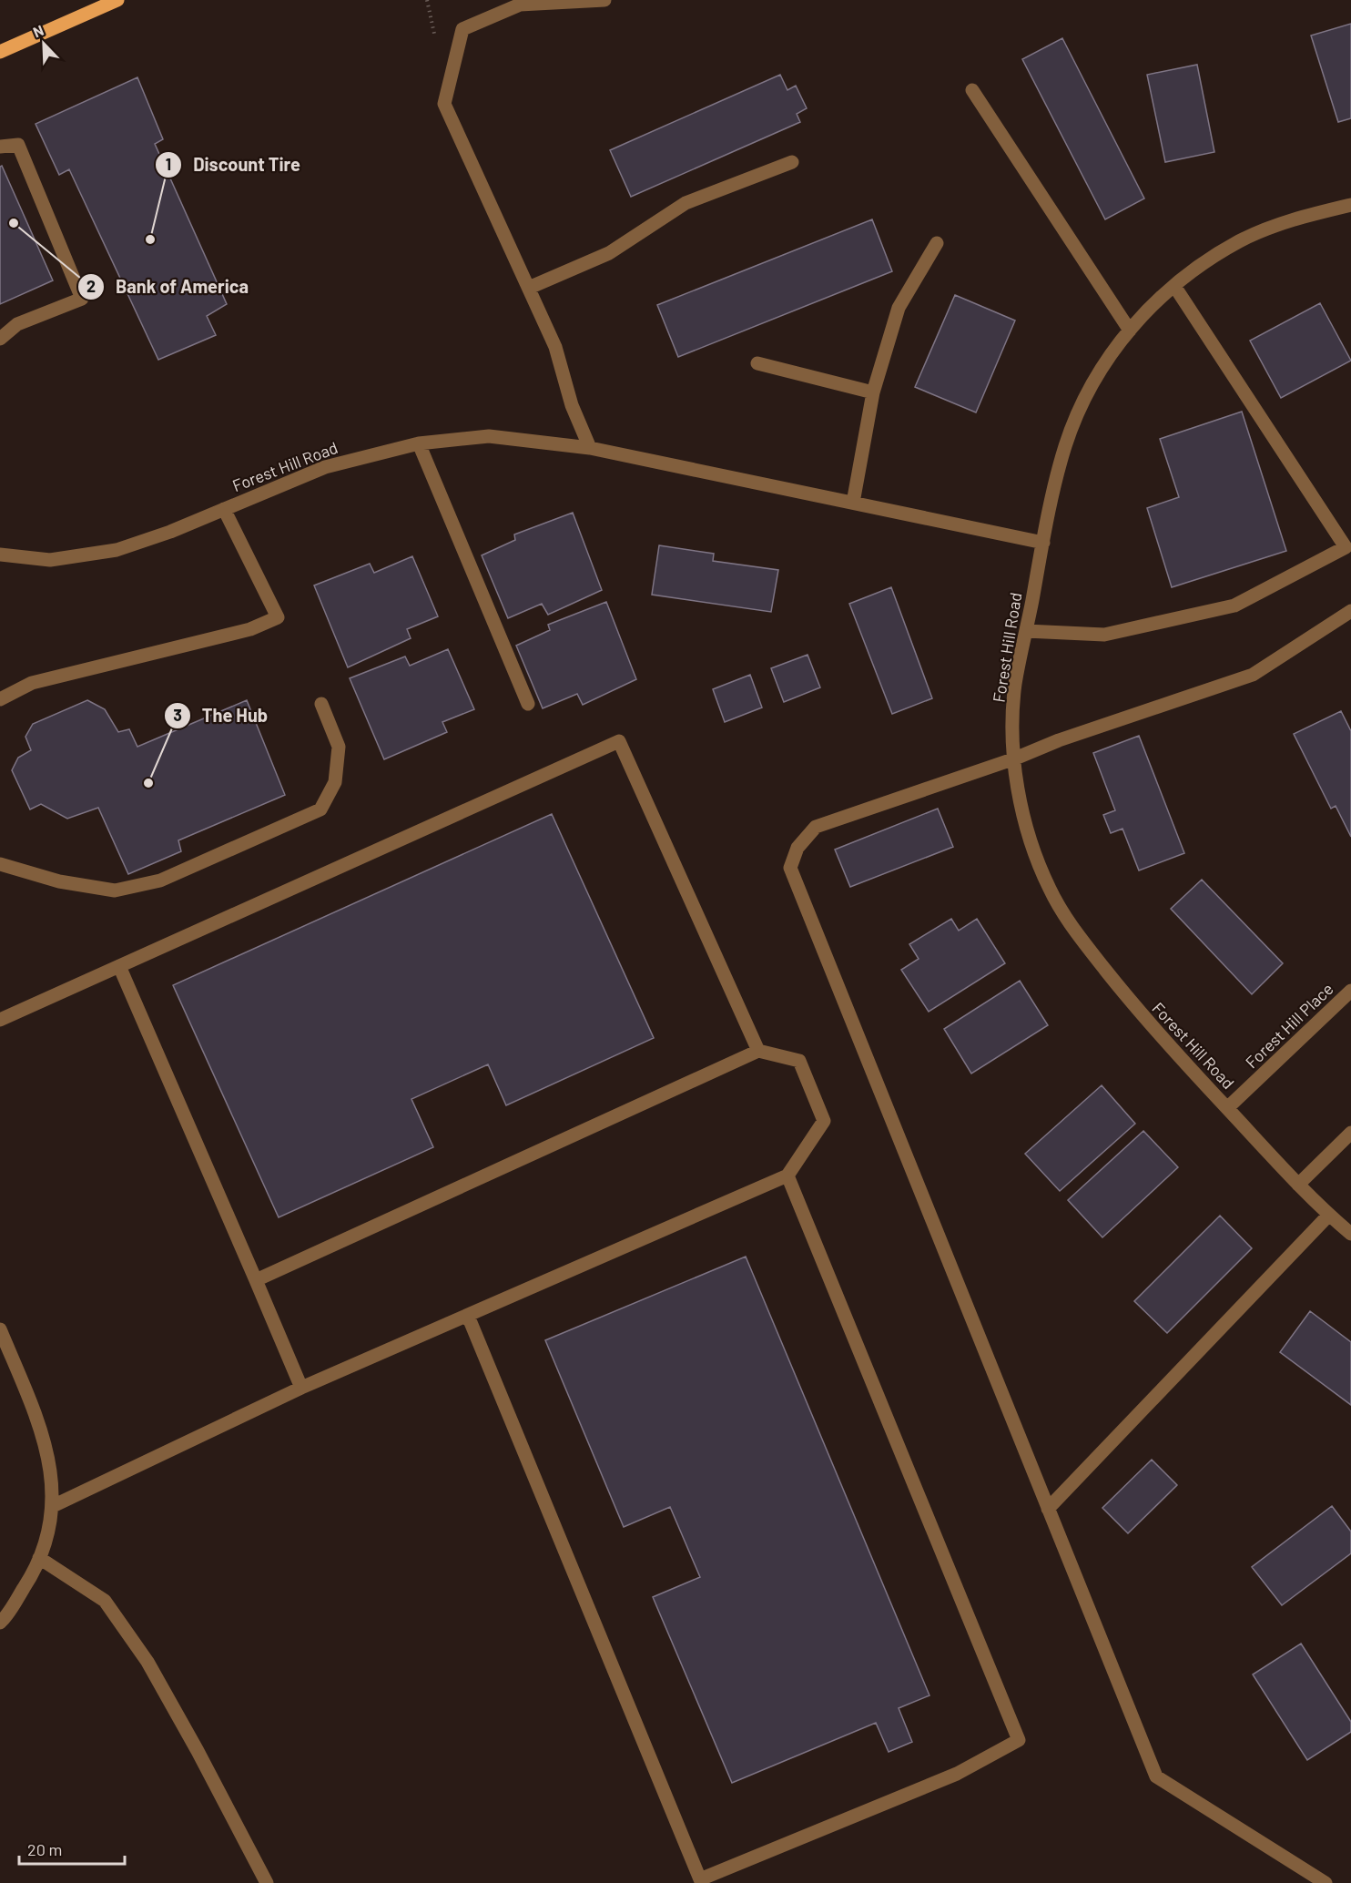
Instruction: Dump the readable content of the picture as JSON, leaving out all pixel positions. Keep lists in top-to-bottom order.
{
  "streets": {
    "street": ["Forest Hill Road", "Forest Hill Place"]
  },
  "crossings": [
    ["Forest Hill Road", "Forest Hill Place"]
  ],
  "places": ["Bank of America", "Discount Tire", "The Hub"],
  "scale_bar": "20 m",
  "north": "top left"
}
